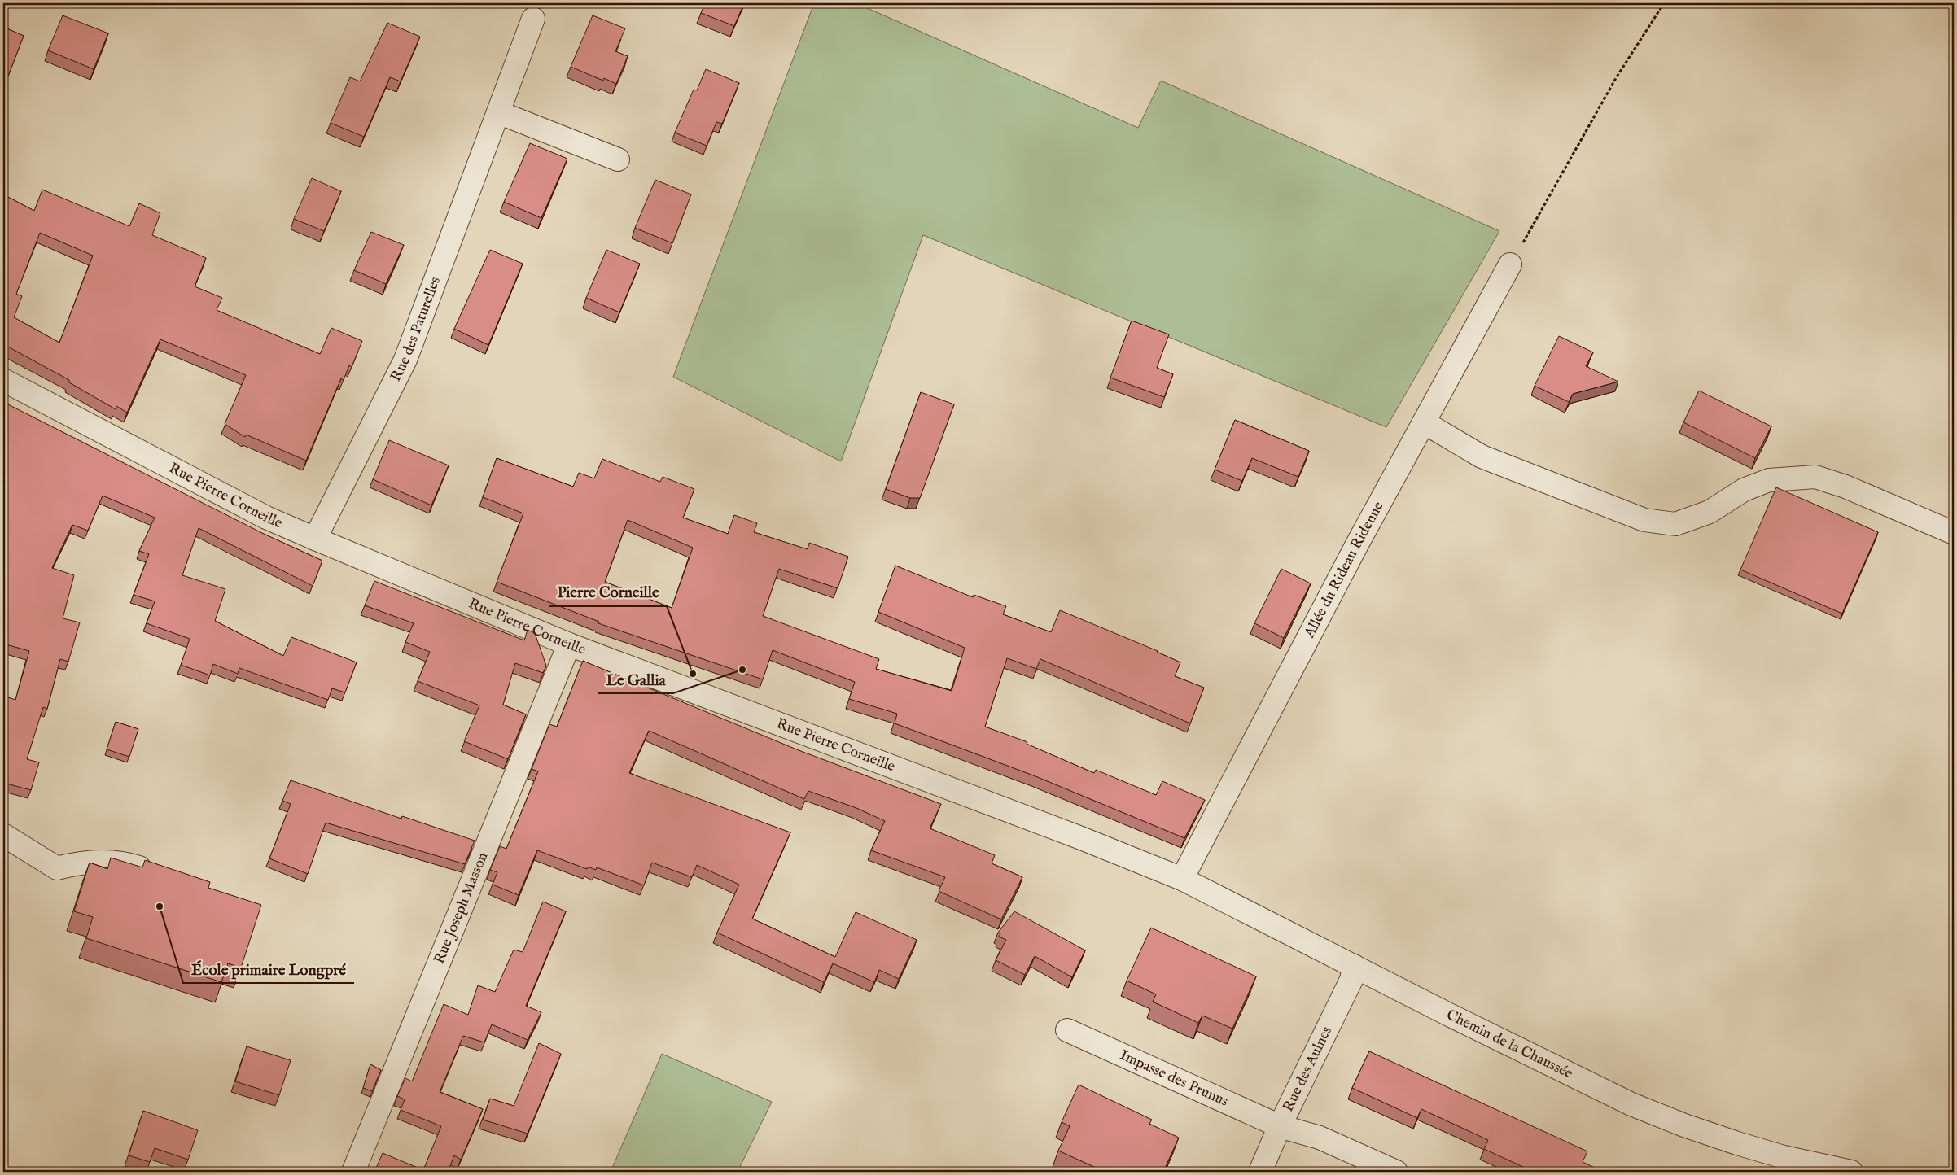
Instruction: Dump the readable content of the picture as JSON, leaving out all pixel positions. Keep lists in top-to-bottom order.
{
  "streets": {
    "street": [
      "Rue des Paturelles",
      "Rue Pierre Corneille",
      "Allée du Rideau Ridenne",
      "Rue Joseph Masson",
      "Chemin de la Chaussée",
      "Rue des Aulnes",
      "Impasse des Prunus"
    ]
  },
  "crossings": [
    ["Rue des Paturelles", "Rue Pierre Corneille"],
    ["Rue Pierre Corneille", "Allée du Rideau Ridenne"],
    ["Rue Pierre Corneille", "Rue Joseph Masson"],
    ["Rue Pierre Corneille", "Chemin de la Chaussée"],
    ["Allée du Rideau Ridenne", "Chemin de la Chaussée"],
    ["Chemin de la Chaussée", "Rue des Aulnes"],
    ["Rue des Aulnes", "Impasse des Prunus"]
  ],
  "places": ["Le Gallia", "Pierre Corneille", "École primaire Longpré"]
}
